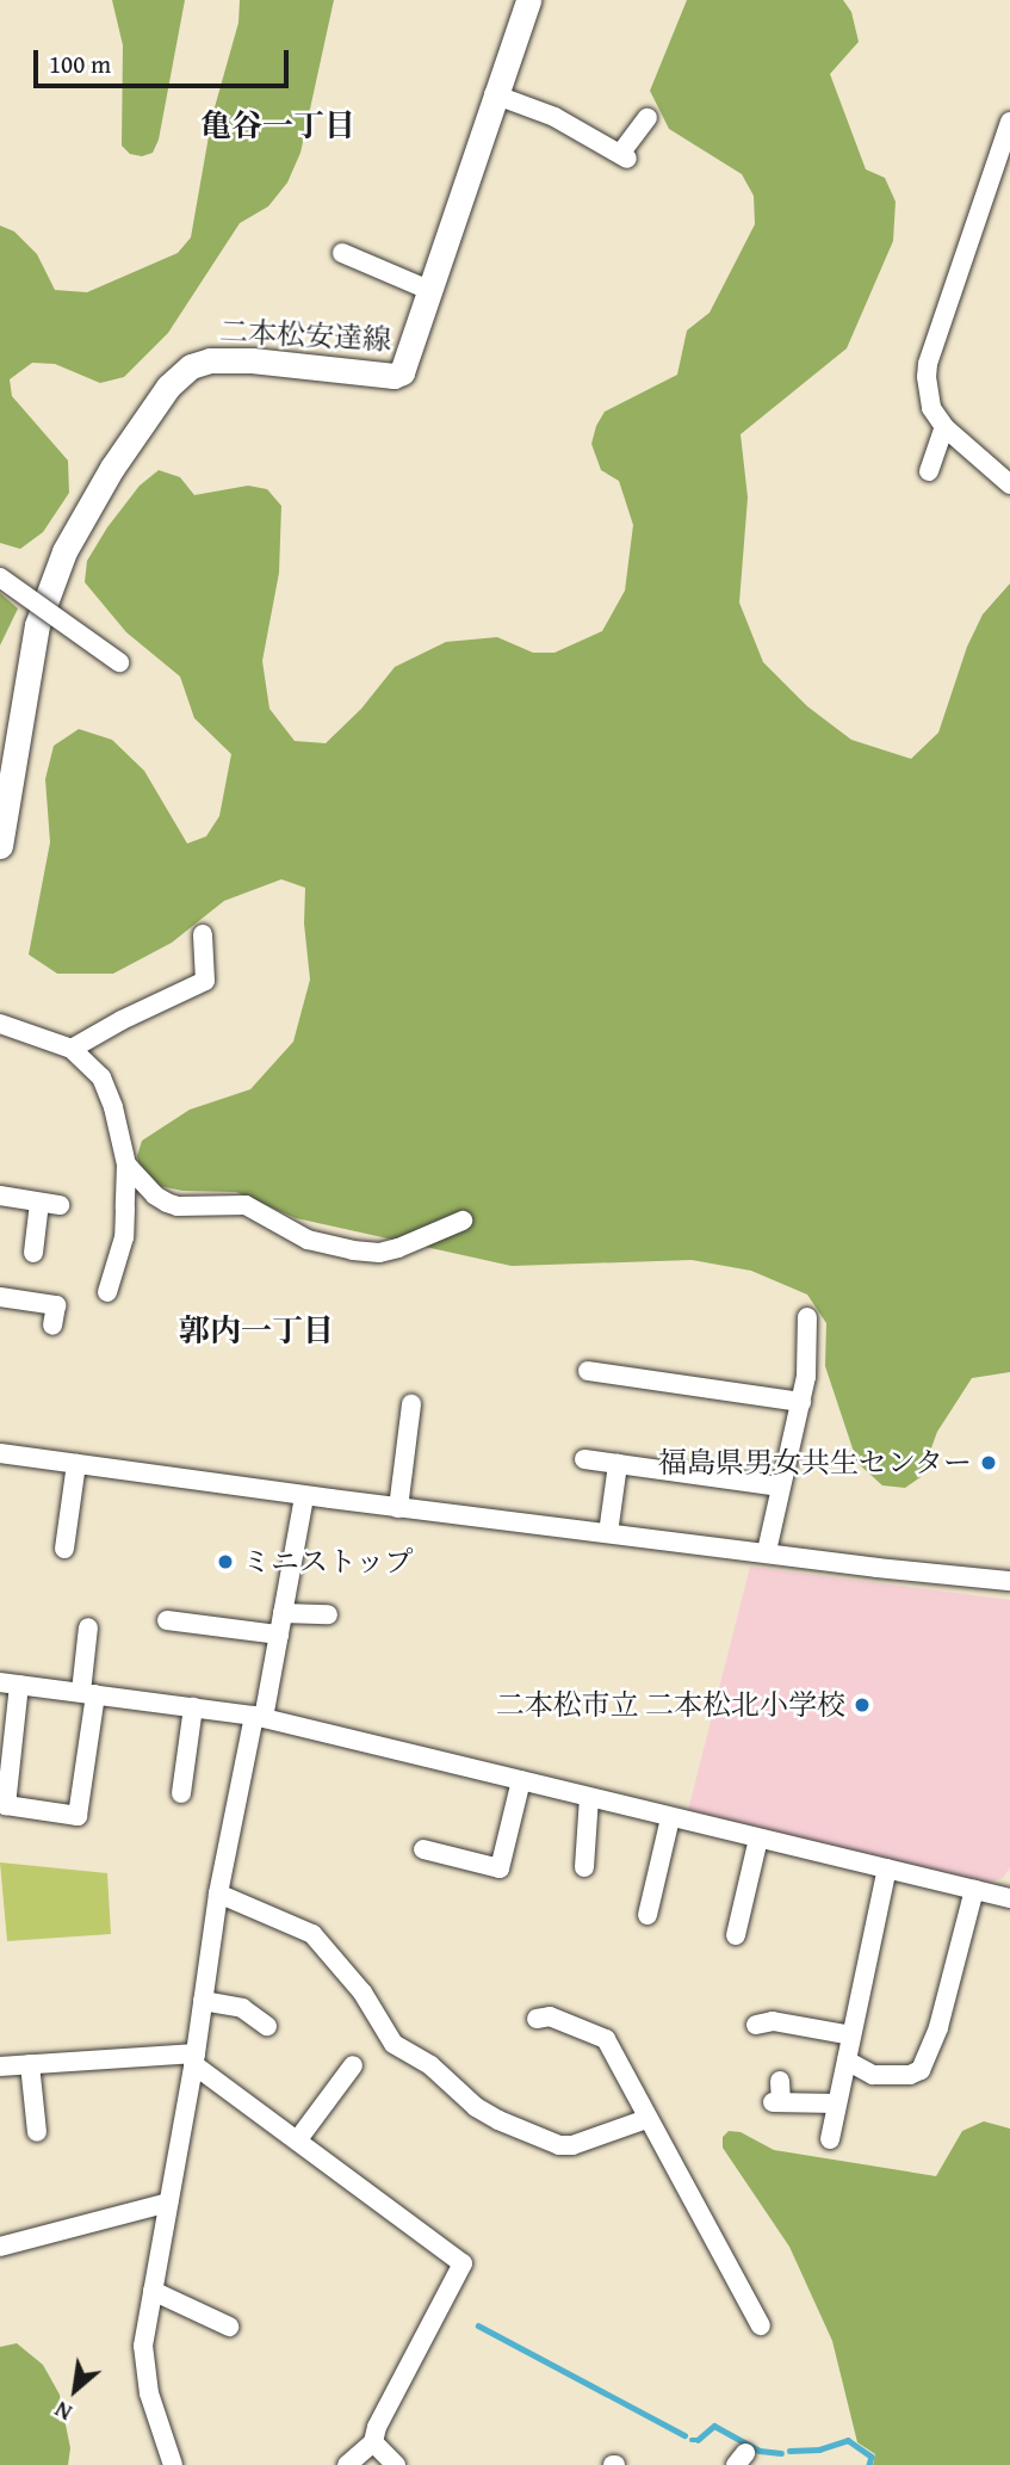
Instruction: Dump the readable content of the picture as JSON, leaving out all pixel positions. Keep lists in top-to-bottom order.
{
  "streets": {
    "main road": ["二本松安達線"]
  },
  "districts": ["亀谷一丁目", "郭内一丁目"],
  "places": ["福島県男女共生センター", "ミニストップ", "二本松市立 二本松北小学校"],
  "scale_bar": "100 m",
  "north": "bottom left"
}
